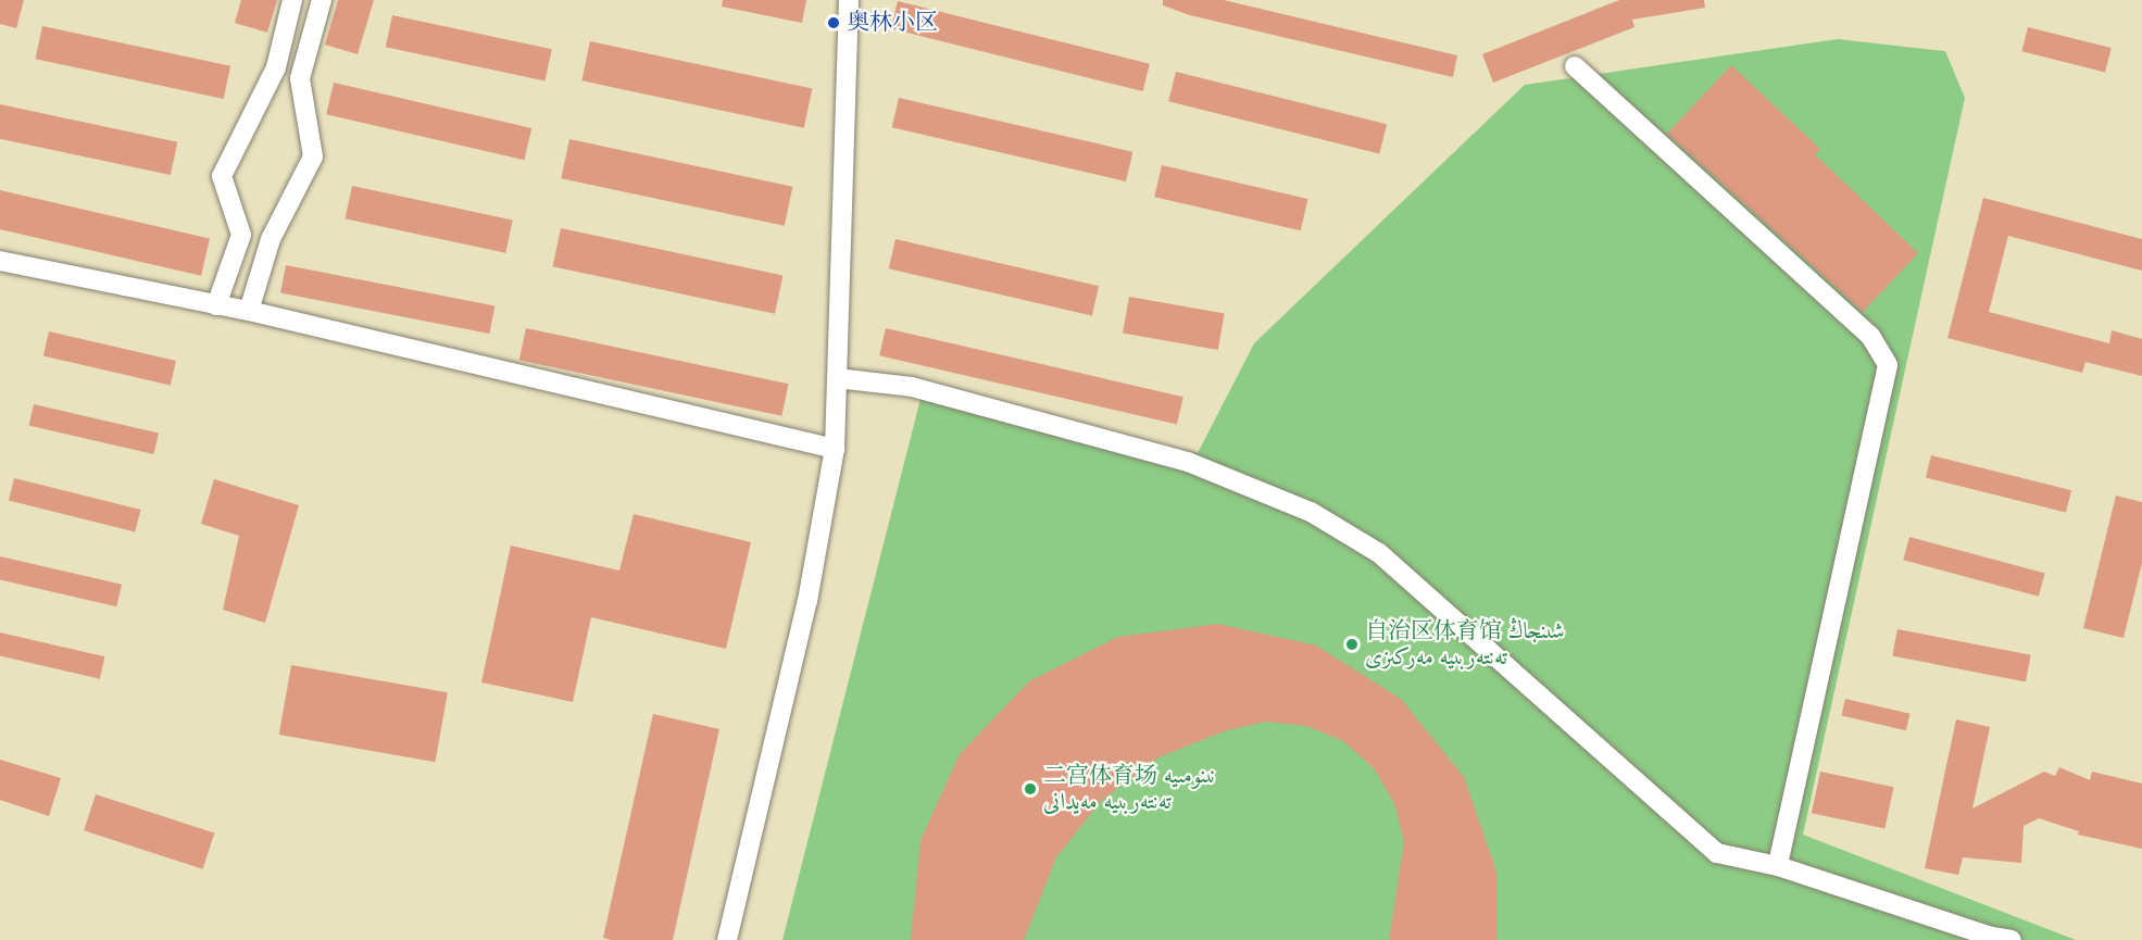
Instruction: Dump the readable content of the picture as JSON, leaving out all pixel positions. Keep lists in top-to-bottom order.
{
  "places": ["奥林小区", "自治区体育馆 شىنجاڭ تەنتەربىيە مەركىزى", "二宫体育场 نىنومىيە تەنتەربىيە مەيدانى"]
}
